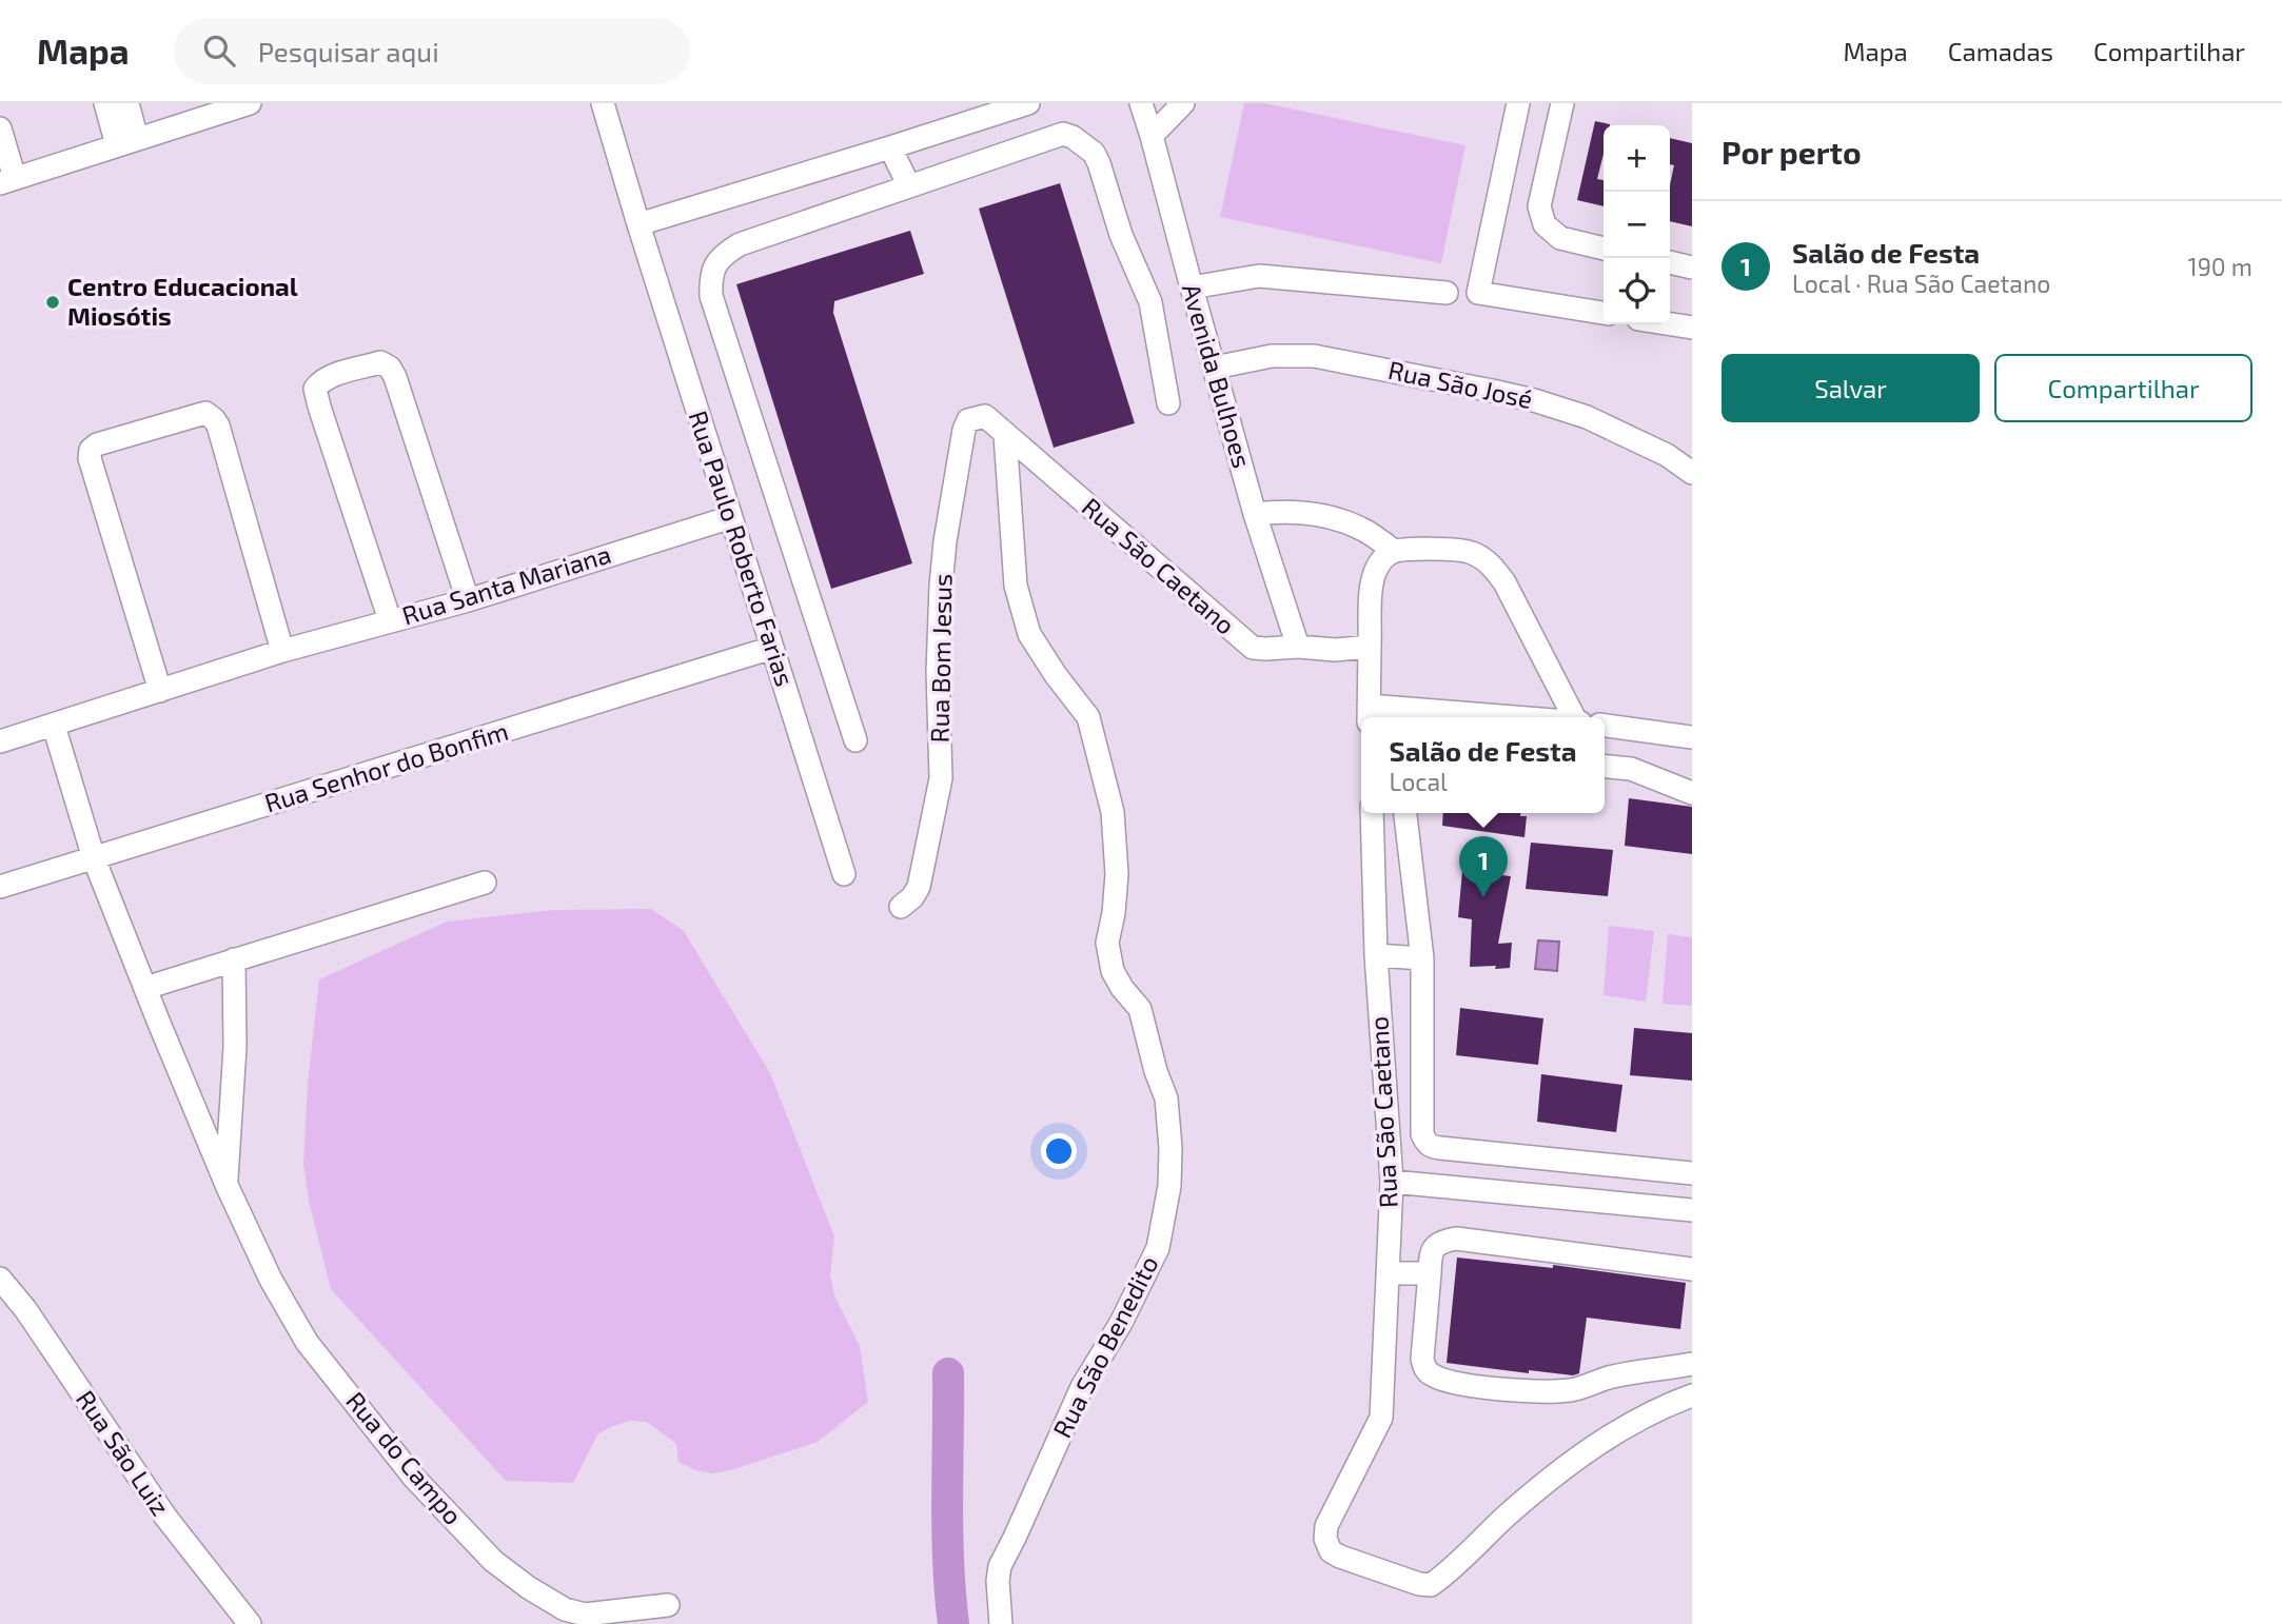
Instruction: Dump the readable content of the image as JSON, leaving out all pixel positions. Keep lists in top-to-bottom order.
{
  "streets": {
    "street": [
      "Avenida Bulhoes",
      "Rua São José",
      "Rua Paulo Roberto Farias",
      "Rua São Caetano",
      "Rua Santa Mariana",
      "Rua Bom Jesus",
      "Rua Senhor do Bonfim",
      "Rua São Benedito",
      "Rua São Luiz",
      "Rua do Campo"
    ]
  },
  "crossings": [
    ["Avenida Bulhoes", "Rua São José"],
    ["Avenida Bulhoes", "Rua São Caetano"],
    ["Rua Paulo Roberto Farias", "Rua Santa Mariana"],
    ["Rua Paulo Roberto Farias", "Rua Senhor do Bonfim"],
    ["Rua São Caetano", "Rua Bom Jesus"],
    ["Rua São Caetano", "Rua São Benedito"],
    ["Rua Santa Mariana", "Rua do Campo"],
    ["Rua Senhor do Bonfim", "Rua do Campo"]
  ],
  "places": ["Centro Educacional Miosótis"],
  "page": {
    "header": "Mapa",
    "search": "Pesquisar aqui",
    "nav": ["Mapa", "Camadas", "Compartilhar"],
    "heading": "Por perto",
    "map_buttons": ["+", "−"],
    "list": [
      {
        "mark": "1",
        "name": "Salão de Festa",
        "note": "Local · Rua São Caetano",
        "value": "190 m"
      }
    ],
    "buttons": ["Salvar", "Compartilhar"],
    "popup": ["Salão de Festa", "Local"],
    "pins": "1"
  }
}
